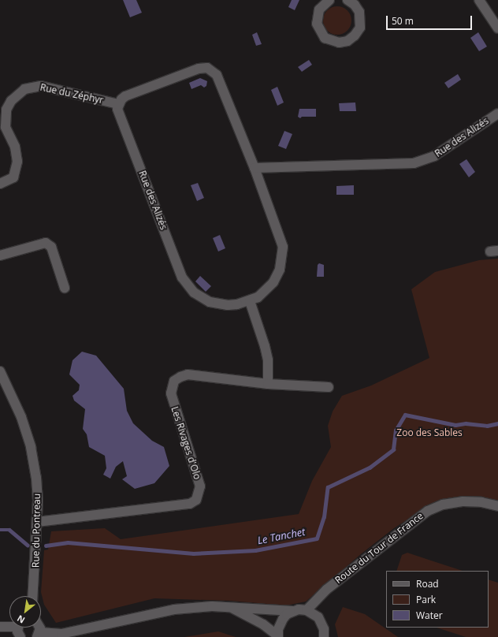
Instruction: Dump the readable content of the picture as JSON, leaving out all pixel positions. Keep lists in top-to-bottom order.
{
  "streets": {
    "street": [
      "Rue du Zéphyr",
      "Rue des Alizés",
      "Les Rivages d'Olo",
      "Rue du Pontreau",
      "Route du Tour de France"
    ]
  },
  "crossings": [
    ["Rue du Zéphyr", "Rue des Alizés"],
    ["Les Rivages d'Olo", "Rue du Pontreau"]
  ],
  "water": ["Le Tanchet"],
  "parks": ["Zoo des Sables"],
  "legend": ["Road", "Park", "Water"],
  "scale_bar": "50 m",
  "north": "bottom left"
}
